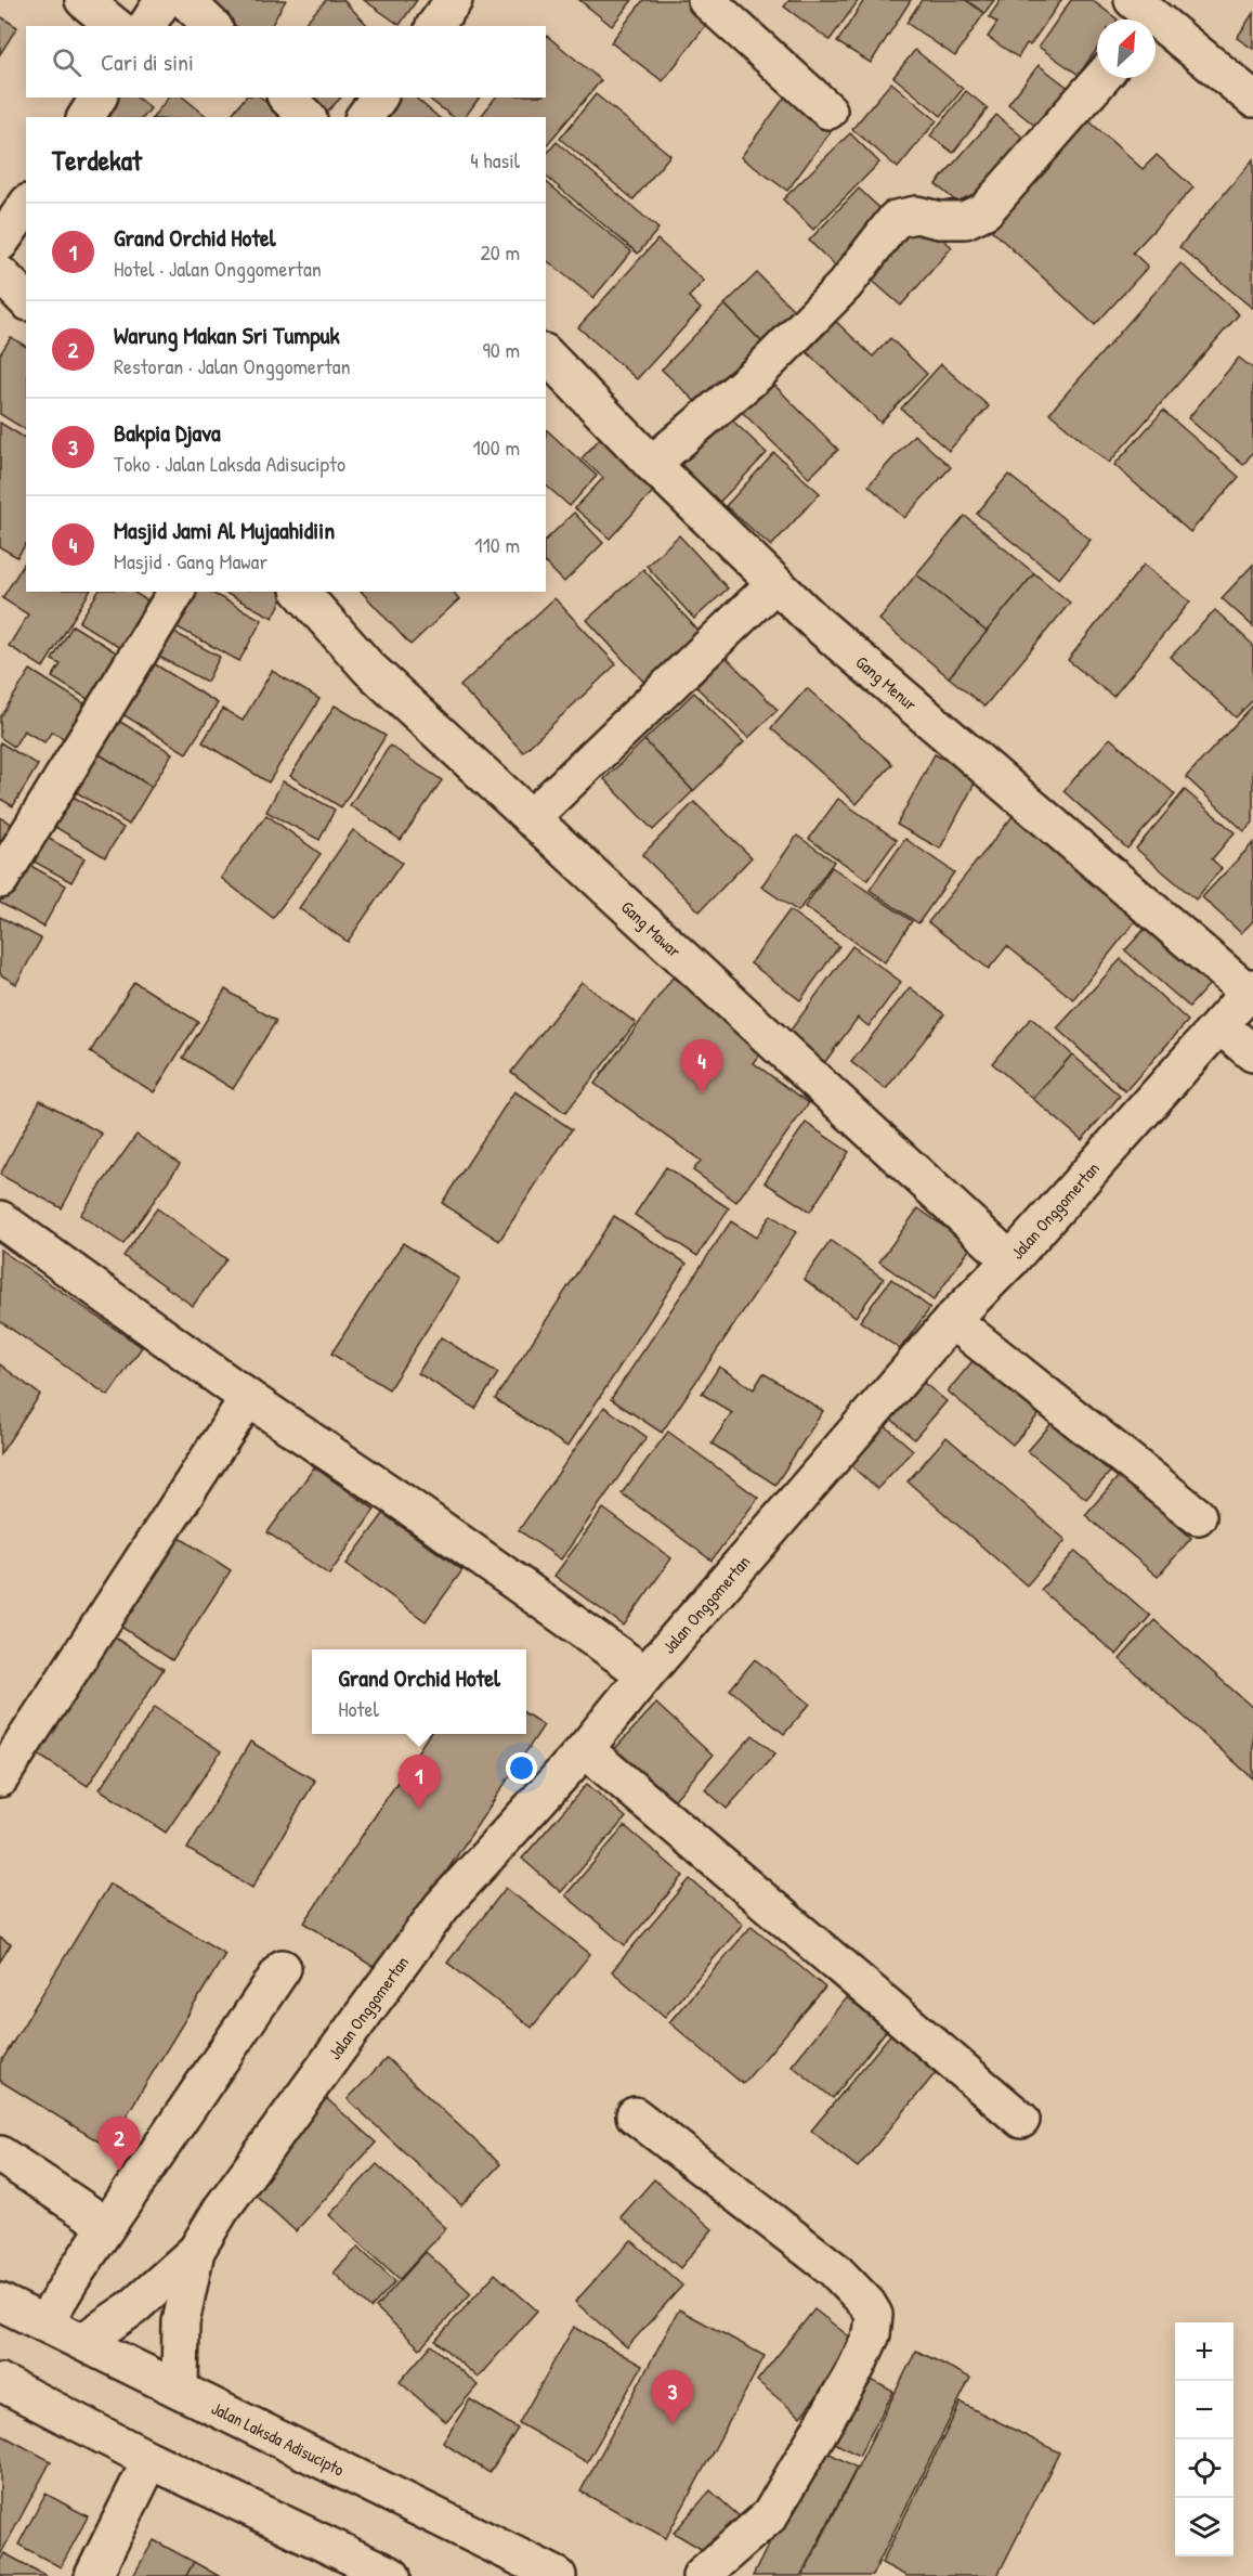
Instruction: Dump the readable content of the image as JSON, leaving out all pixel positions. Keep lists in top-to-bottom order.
{
  "streets": {
    "main road": [
      "Gang Menur",
      "Gang Mawar",
      "Jalan Onggomertan",
      "Jalan Laksda Adisucipto"
    ]
  },
  "crossings": [
    ["Gang Menur", "Jalan Onggomertan"],
    ["Gang Mawar", "Jalan Onggomertan"]
  ],
  "north": "top right",
  "page": {
    "search": "Cari di sini",
    "heading": ["Terdekat", "4 hasil"],
    "list": [
      {
        "mark": "1",
        "name": "Grand Orchid Hotel",
        "note": "Hotel · Jalan Onggomertan",
        "value": "20 m"
      },
      {
        "mark": "2",
        "name": "Warung Makan Sri Tumpuk",
        "note": "Restoran · Jalan Onggomertan",
        "value": "90 m"
      },
      {
        "mark": "3",
        "name": "Bakpia Djava",
        "note": "Toko · Jalan Laksda Adisucipto",
        "value": "100 m"
      },
      {
        "mark": "4",
        "name": "Masjid Jami Al Mujaahidiin",
        "note": "Masjid · Gang Mawar",
        "value": "110 m"
      }
    ],
    "pins": [
      "4",
      "1",
      "2",
      "3"
    ],
    "popup": ["Grand Orchid Hotel", "Hotel"],
    "map_buttons": ["+", "−"]
  }
}
